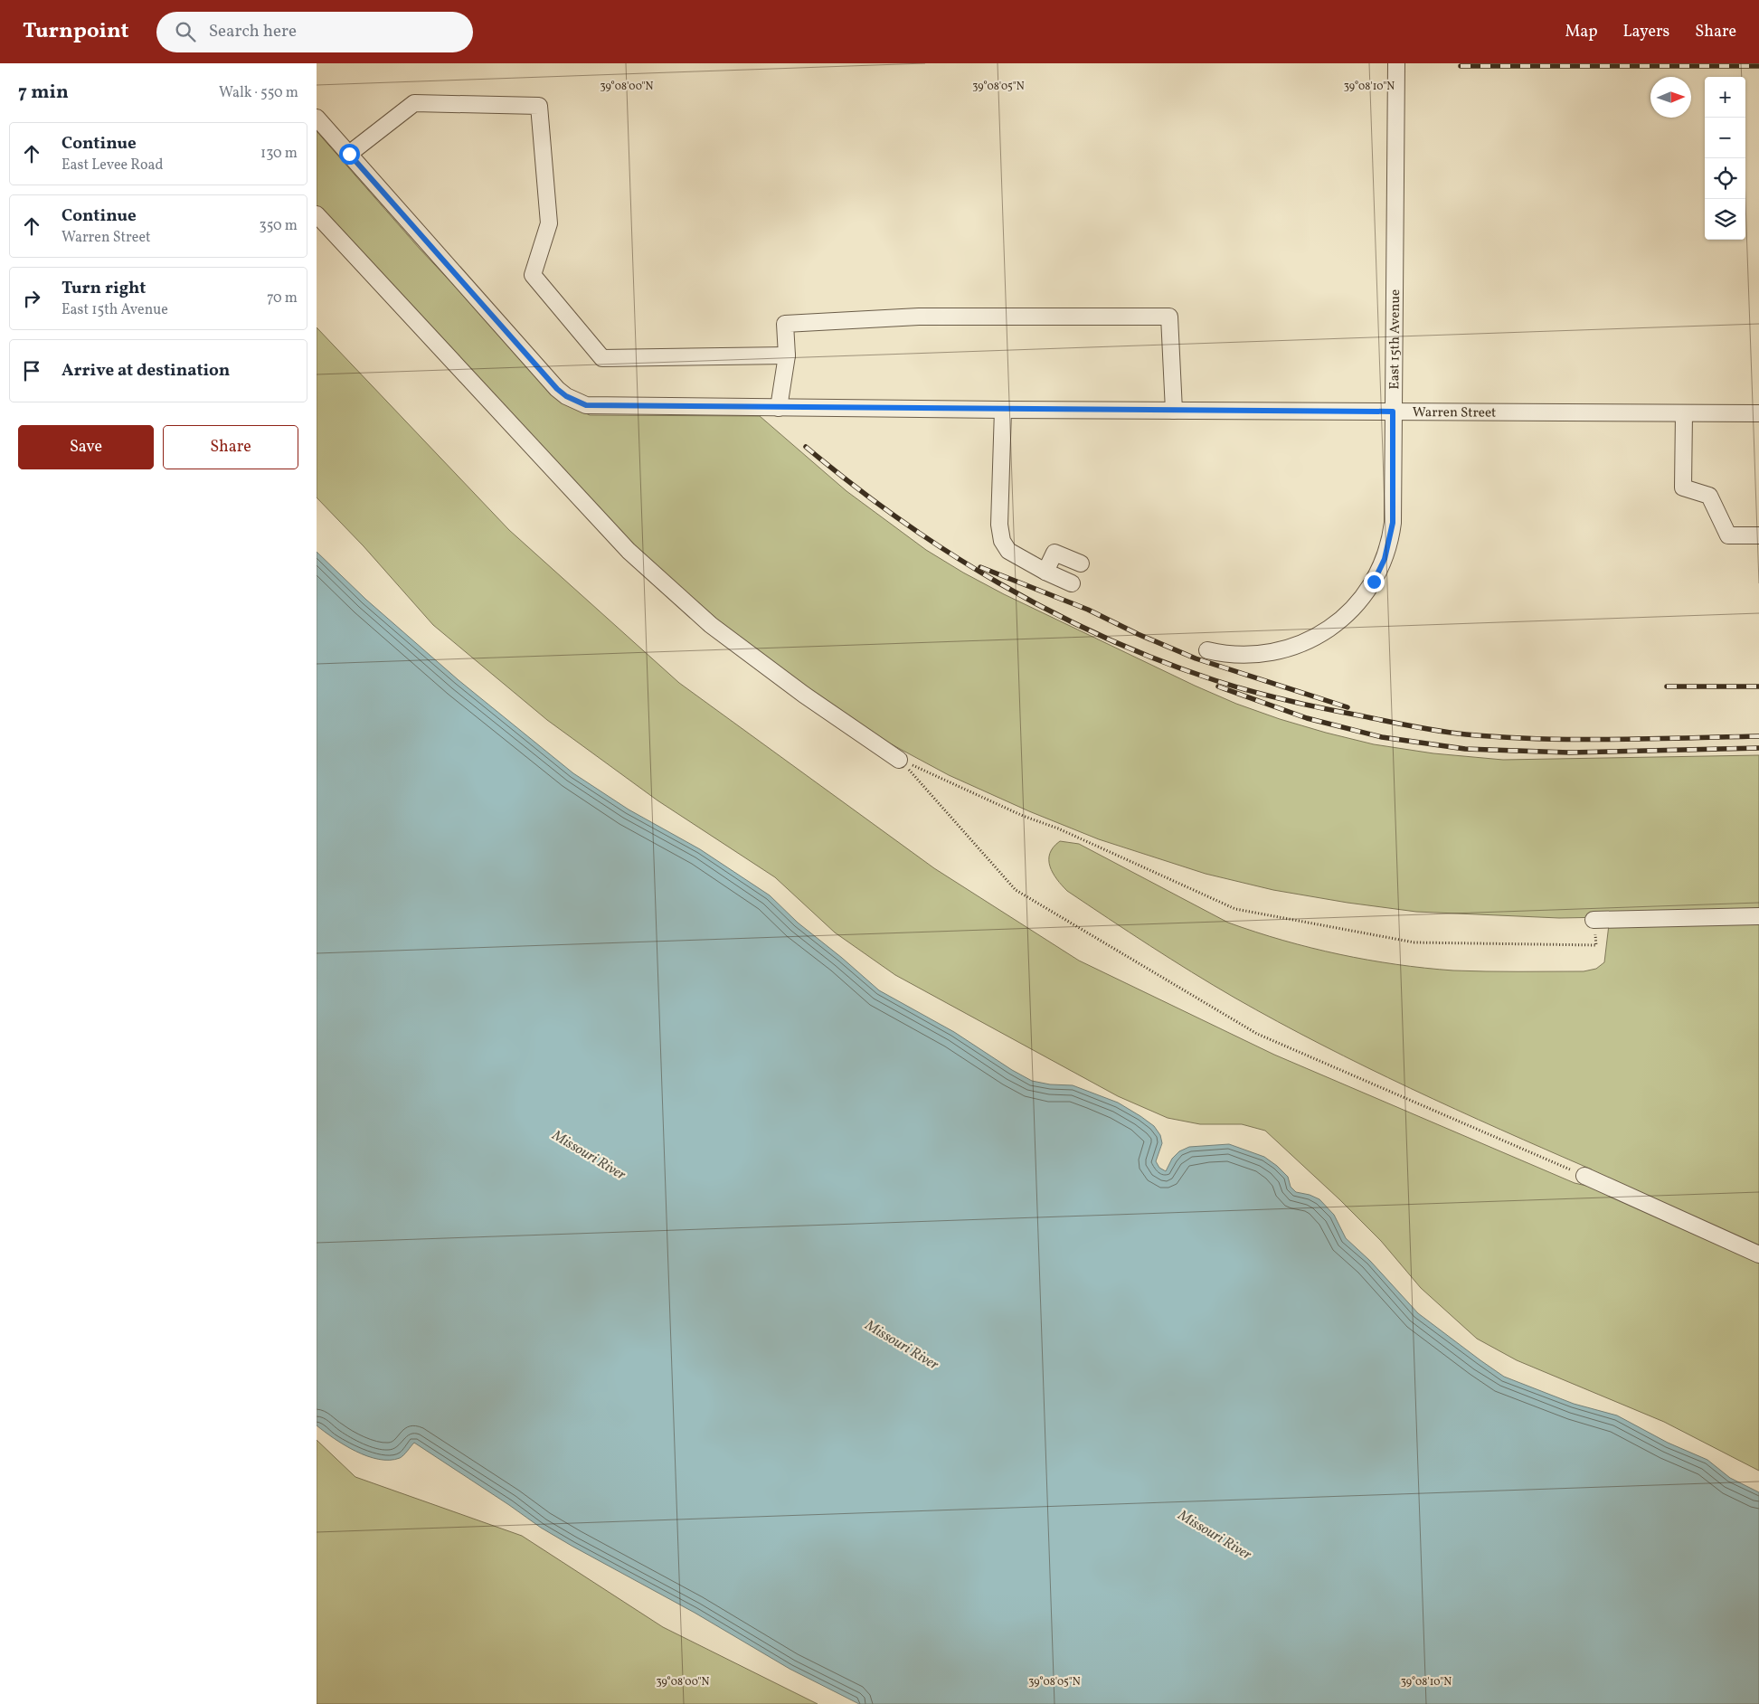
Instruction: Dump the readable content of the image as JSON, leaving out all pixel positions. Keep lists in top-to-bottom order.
{
  "streets": {
    "street": ["East 15th Avenue", "Warren Street"]
  },
  "crossings": [
    ["East 15th Avenue", "Warren Street"]
  ],
  "water": ["Missouri River"],
  "north": "right",
  "page": {
    "header": "Turnpoint",
    "search": "Search here",
    "nav": ["Map", "Layers", "Share"],
    "heading": ["7 min", "Walk · 550 m"],
    "map_buttons": ["+", "−"],
    "list": [
      ["Continue", "East Levee Road", "130 m"],
      ["Continue", "Warren Street", "350 m"],
      ["Turn right", "East 15th Avenue", "70 m"],
      "Arrive at destination"
    ],
    "buttons": ["Save", "Share"]
  },
  "coordinates": ["39°08'00\"N", "39°08'05\"N", "39°08'10\"N"]
}
